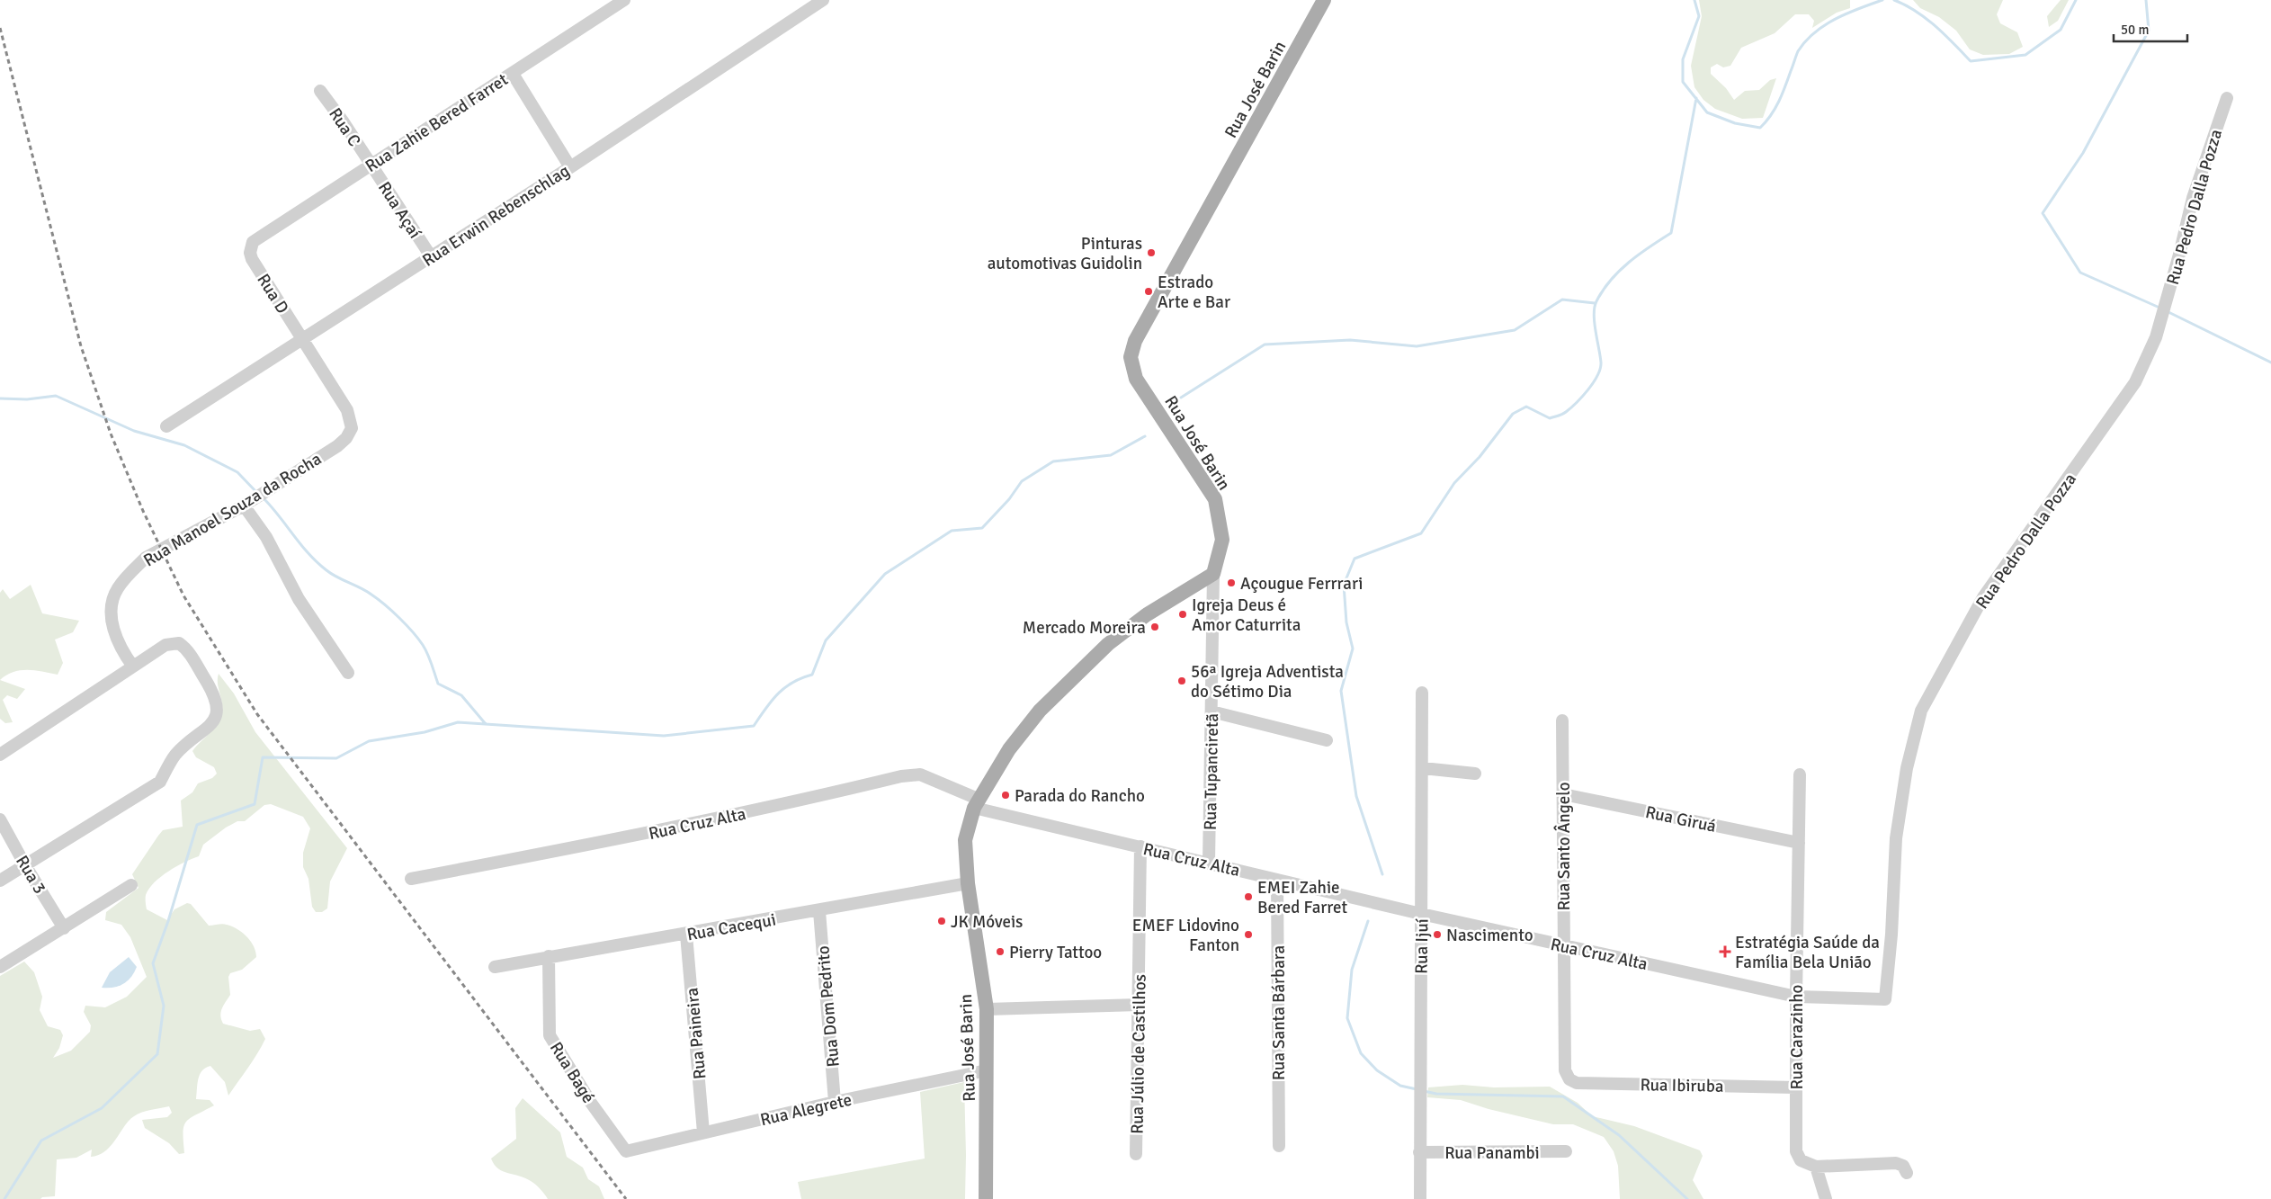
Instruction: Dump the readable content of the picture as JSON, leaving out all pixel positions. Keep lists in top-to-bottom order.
{
  "streets": {
    "main road": ["Rua José Barin"],
    "street": [
      "Rua Zahie Bered Farret",
      "Rua C",
      "Rua Pedro Dalla Pozza",
      "Rua Açaí",
      "Rua Erwin Rebenschlag",
      "Rua D",
      "Rua Manoel Souza da Rocha",
      "Rua Tupanciretã",
      "Rua Giruá",
      "Rua Cruz Alta",
      "Rua Santo Ângelo",
      "Rua 3",
      "Rua Cacequi",
      "Rua Ijuí",
      "Rua Dom Pedrito",
      "Rua Santa Bárbara",
      "Rua Paineira",
      "Rua Carazinho",
      "Rua Júlio de Castilhos",
      "Rua Bagé",
      "Rua Ibiruba",
      "Rua Alegrete",
      "Rua Panambi"
    ]
  },
  "crossings": [
    ["Rua José Barin", "Rua Tupanciretã"],
    ["Rua José Barin", "Rua Cruz Alta"],
    ["Rua José Barin", "Rua Cacequi"],
    ["Rua José Barin", "Rua Alegrete"],
    ["Rua Zahie Bered Farret", "Rua C"],
    ["Rua Zahie Bered Farret", "Rua Açaí"],
    ["Rua Zahie Bered Farret", "Rua D"],
    ["Rua C", "Rua Açaí"],
    ["Rua Pedro Dalla Pozza", "Rua Cruz Alta"],
    ["Rua Açaí", "Rua Erwin Rebenschlag"],
    ["Rua Erwin Rebenschlag", "Rua D"],
    ["Rua Erwin Rebenschlag", "Rua Manoel Souza da Rocha"],
    ["Rua D", "Rua Manoel Souza da Rocha"],
    ["Rua Tupanciretã", "Rua Cruz Alta"],
    ["Rua Giruá", "Rua Santo Ângelo"],
    ["Rua Giruá", "Rua Carazinho"],
    ["Rua Cruz Alta", "Rua Santo Ângelo"],
    ["Rua Cruz Alta", "Rua Ijuí"],
    ["Rua Cruz Alta", "Rua Santa Bárbara"],
    ["Rua Cruz Alta", "Rua Carazinho"],
    ["Rua Cruz Alta", "Rua Júlio de Castilhos"],
    ["Rua Santo Ângelo", "Rua Ibiruba"],
    ["Rua Cacequi", "Rua Dom Pedrito"],
    ["Rua Cacequi", "Rua Paineira"],
    ["Rua Cacequi", "Rua Bagé"],
    ["Rua Ijuí", "Rua Panambi"],
    ["Rua Dom Pedrito", "Rua Alegrete"],
    ["Rua Paineira", "Rua Alegrete"],
    ["Rua Carazinho", "Rua Ibiruba"],
    ["Rua Bagé", "Rua Alegrete"]
  ],
  "places": {
    "other": [
      "Pinturas automotivas Guidolin",
      "Estrado Arte e Bar",
      "Açougue Ferrrari",
      "Igreja Deus é Amor Caturrita",
      "Mercado Moreira",
      "56ª Igreja Adventista do Sétimo Dia",
      "Parada do Rancho",
      "EMEI Zahie Bered Farret",
      "JK Móveis",
      "EMEF Lidovino Fanton",
      "Nascimento",
      "Pierry Tattoo"
    ],
    "health": ["Estratégia Saúde da Família Bela União"]
  },
  "scale_bar": "50 m"
}
